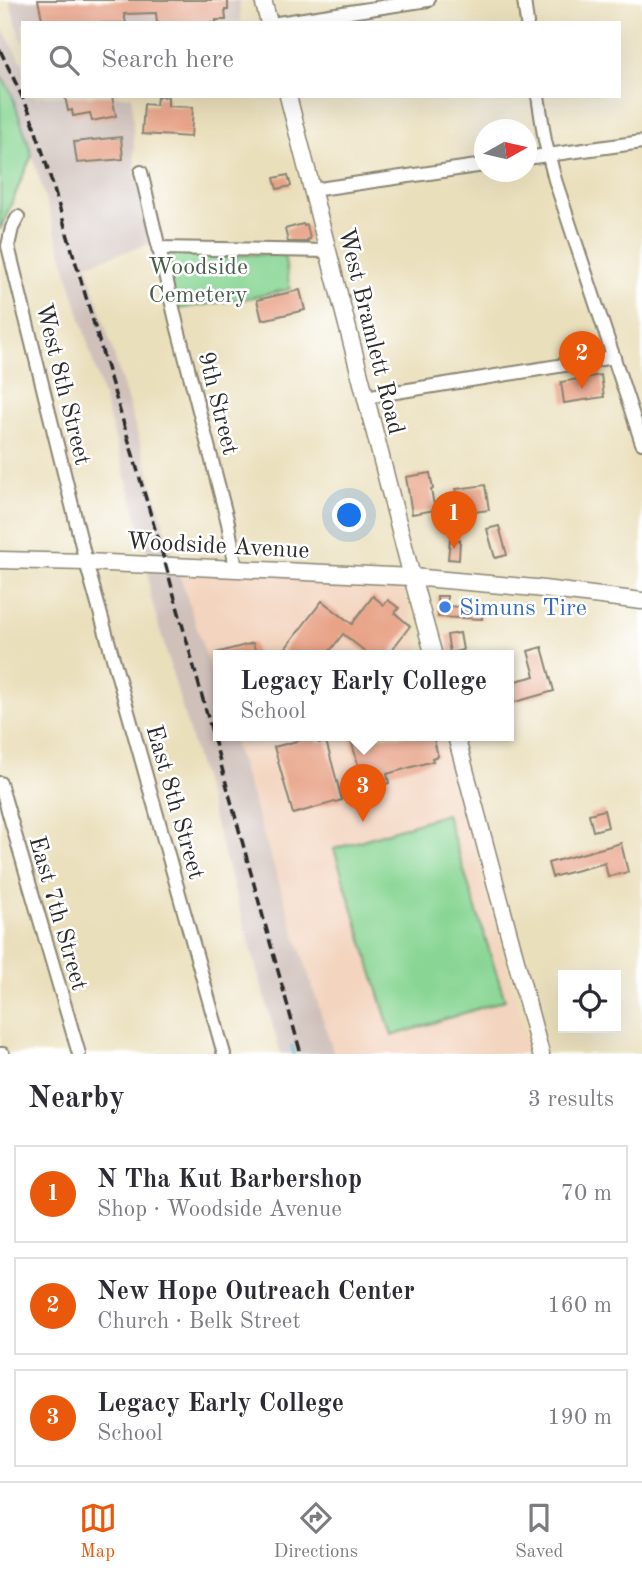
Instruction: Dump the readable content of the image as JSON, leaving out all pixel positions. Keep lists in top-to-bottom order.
{
  "streets": {
    "street": [
      "West Bramlett Road",
      "West 8th Street",
      "9th Street",
      "Woodside Avenue",
      "East 8th Street",
      "East 7th Street"
    ]
  },
  "crossings": [
    ["West Bramlett Road", "Woodside Avenue"],
    ["West 8th Street", "Woodside Avenue"],
    ["West 8th Street", "East 8th Street"],
    ["9th Street", "Woodside Avenue"],
    ["Woodside Avenue", "East 8th Street"]
  ],
  "parks": ["Woodside Cemetery"],
  "places": ["Simuns Tire"],
  "north": "right",
  "page": {
    "search": "Search here",
    "pins": ["2", "1", "3"],
    "popup": ["Legacy Early College", "School"],
    "heading": ["Nearby", "3 results"],
    "list": [
      {
        "mark": "1",
        "name": "N Tha Kut Barbershop",
        "note": "Shop · Woodside Avenue",
        "value": "70 m"
      },
      {
        "mark": "2",
        "name": "New Hope Outreach Center",
        "note": "Church · Belk Street",
        "value": "160 m"
      },
      {
        "mark": "3",
        "name": "Legacy Early College",
        "note": "School",
        "value": "190 m"
      }
    ],
    "nav": ["Map", "Directions", "Saved"]
  }
}
